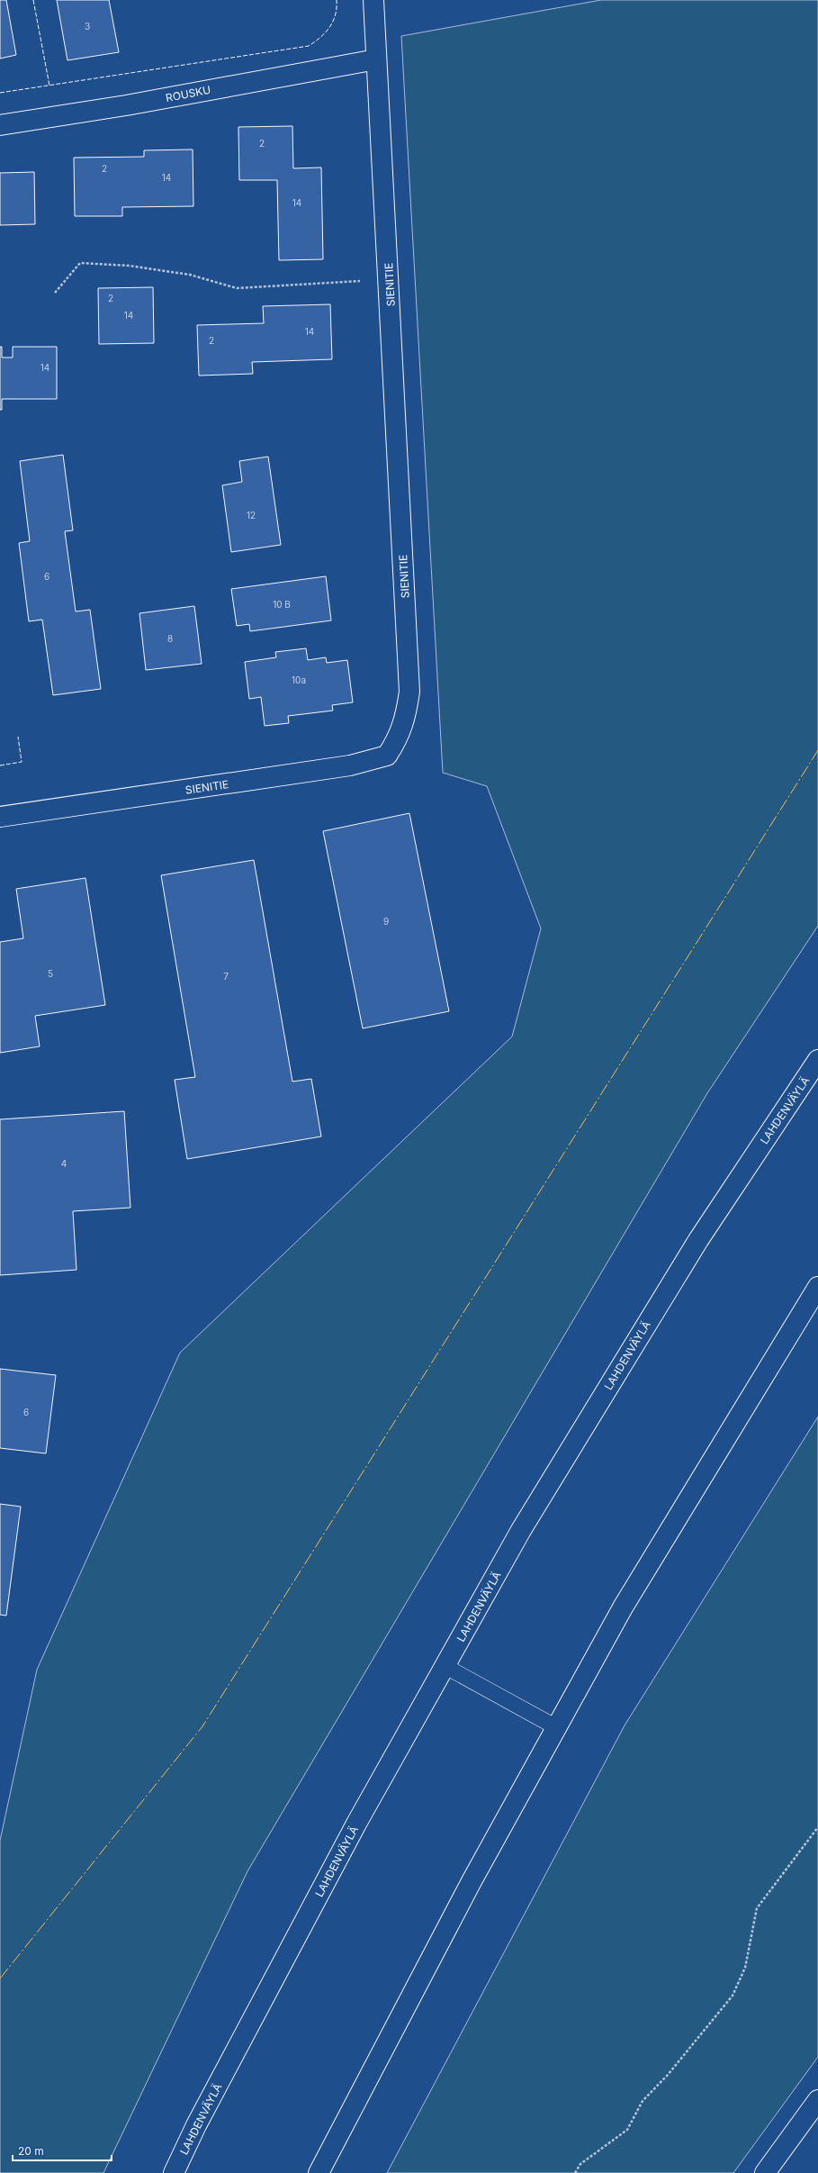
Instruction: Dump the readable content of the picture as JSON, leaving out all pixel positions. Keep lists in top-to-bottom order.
{
  "streets": {
    "main road": ["ROUSKU", "SIENITIE", "LAHDENVÄYLÄ"]
  },
  "crossings": [
    ["ROUSKU", "SIENITIE"]
  ],
  "house_numbers": [
    "3",
    "2",
    "2",
    "14",
    "14",
    "2",
    "14",
    "14",
    "2",
    "14",
    "12",
    "6",
    "10 B",
    "8",
    "10a",
    "9",
    "5",
    "7",
    "4",
    "6"
  ],
  "scale_bar": "20 m"
}
